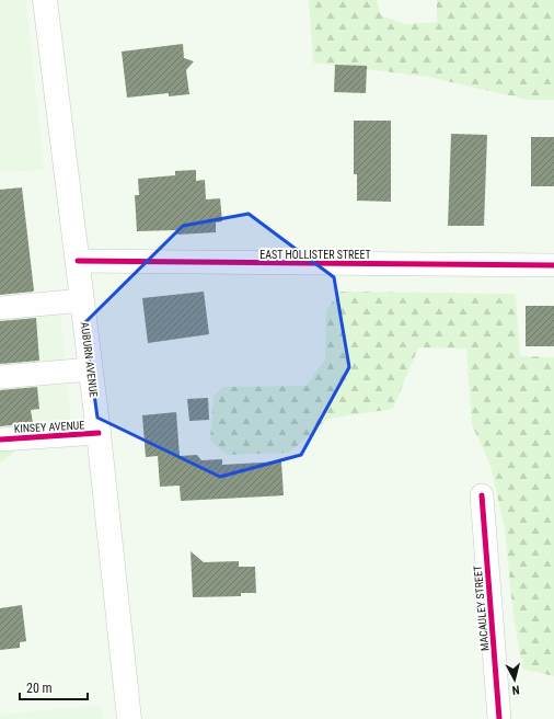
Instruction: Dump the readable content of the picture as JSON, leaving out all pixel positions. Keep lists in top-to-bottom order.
{
  "streets": {
    "main road": ["AUBURN AVENUE"],
    "street": ["EAST HOLLISTER STREET", "KINSEY AVENUE", "MACAULEY STREET"]
  },
  "crossings": [
    ["EAST HOLLISTER STREET", "AUBURN AVENUE"],
    ["AUBURN AVENUE", "KINSEY AVENUE"]
  ],
  "scale_bar": "20 m",
  "north": "bottom"
}
